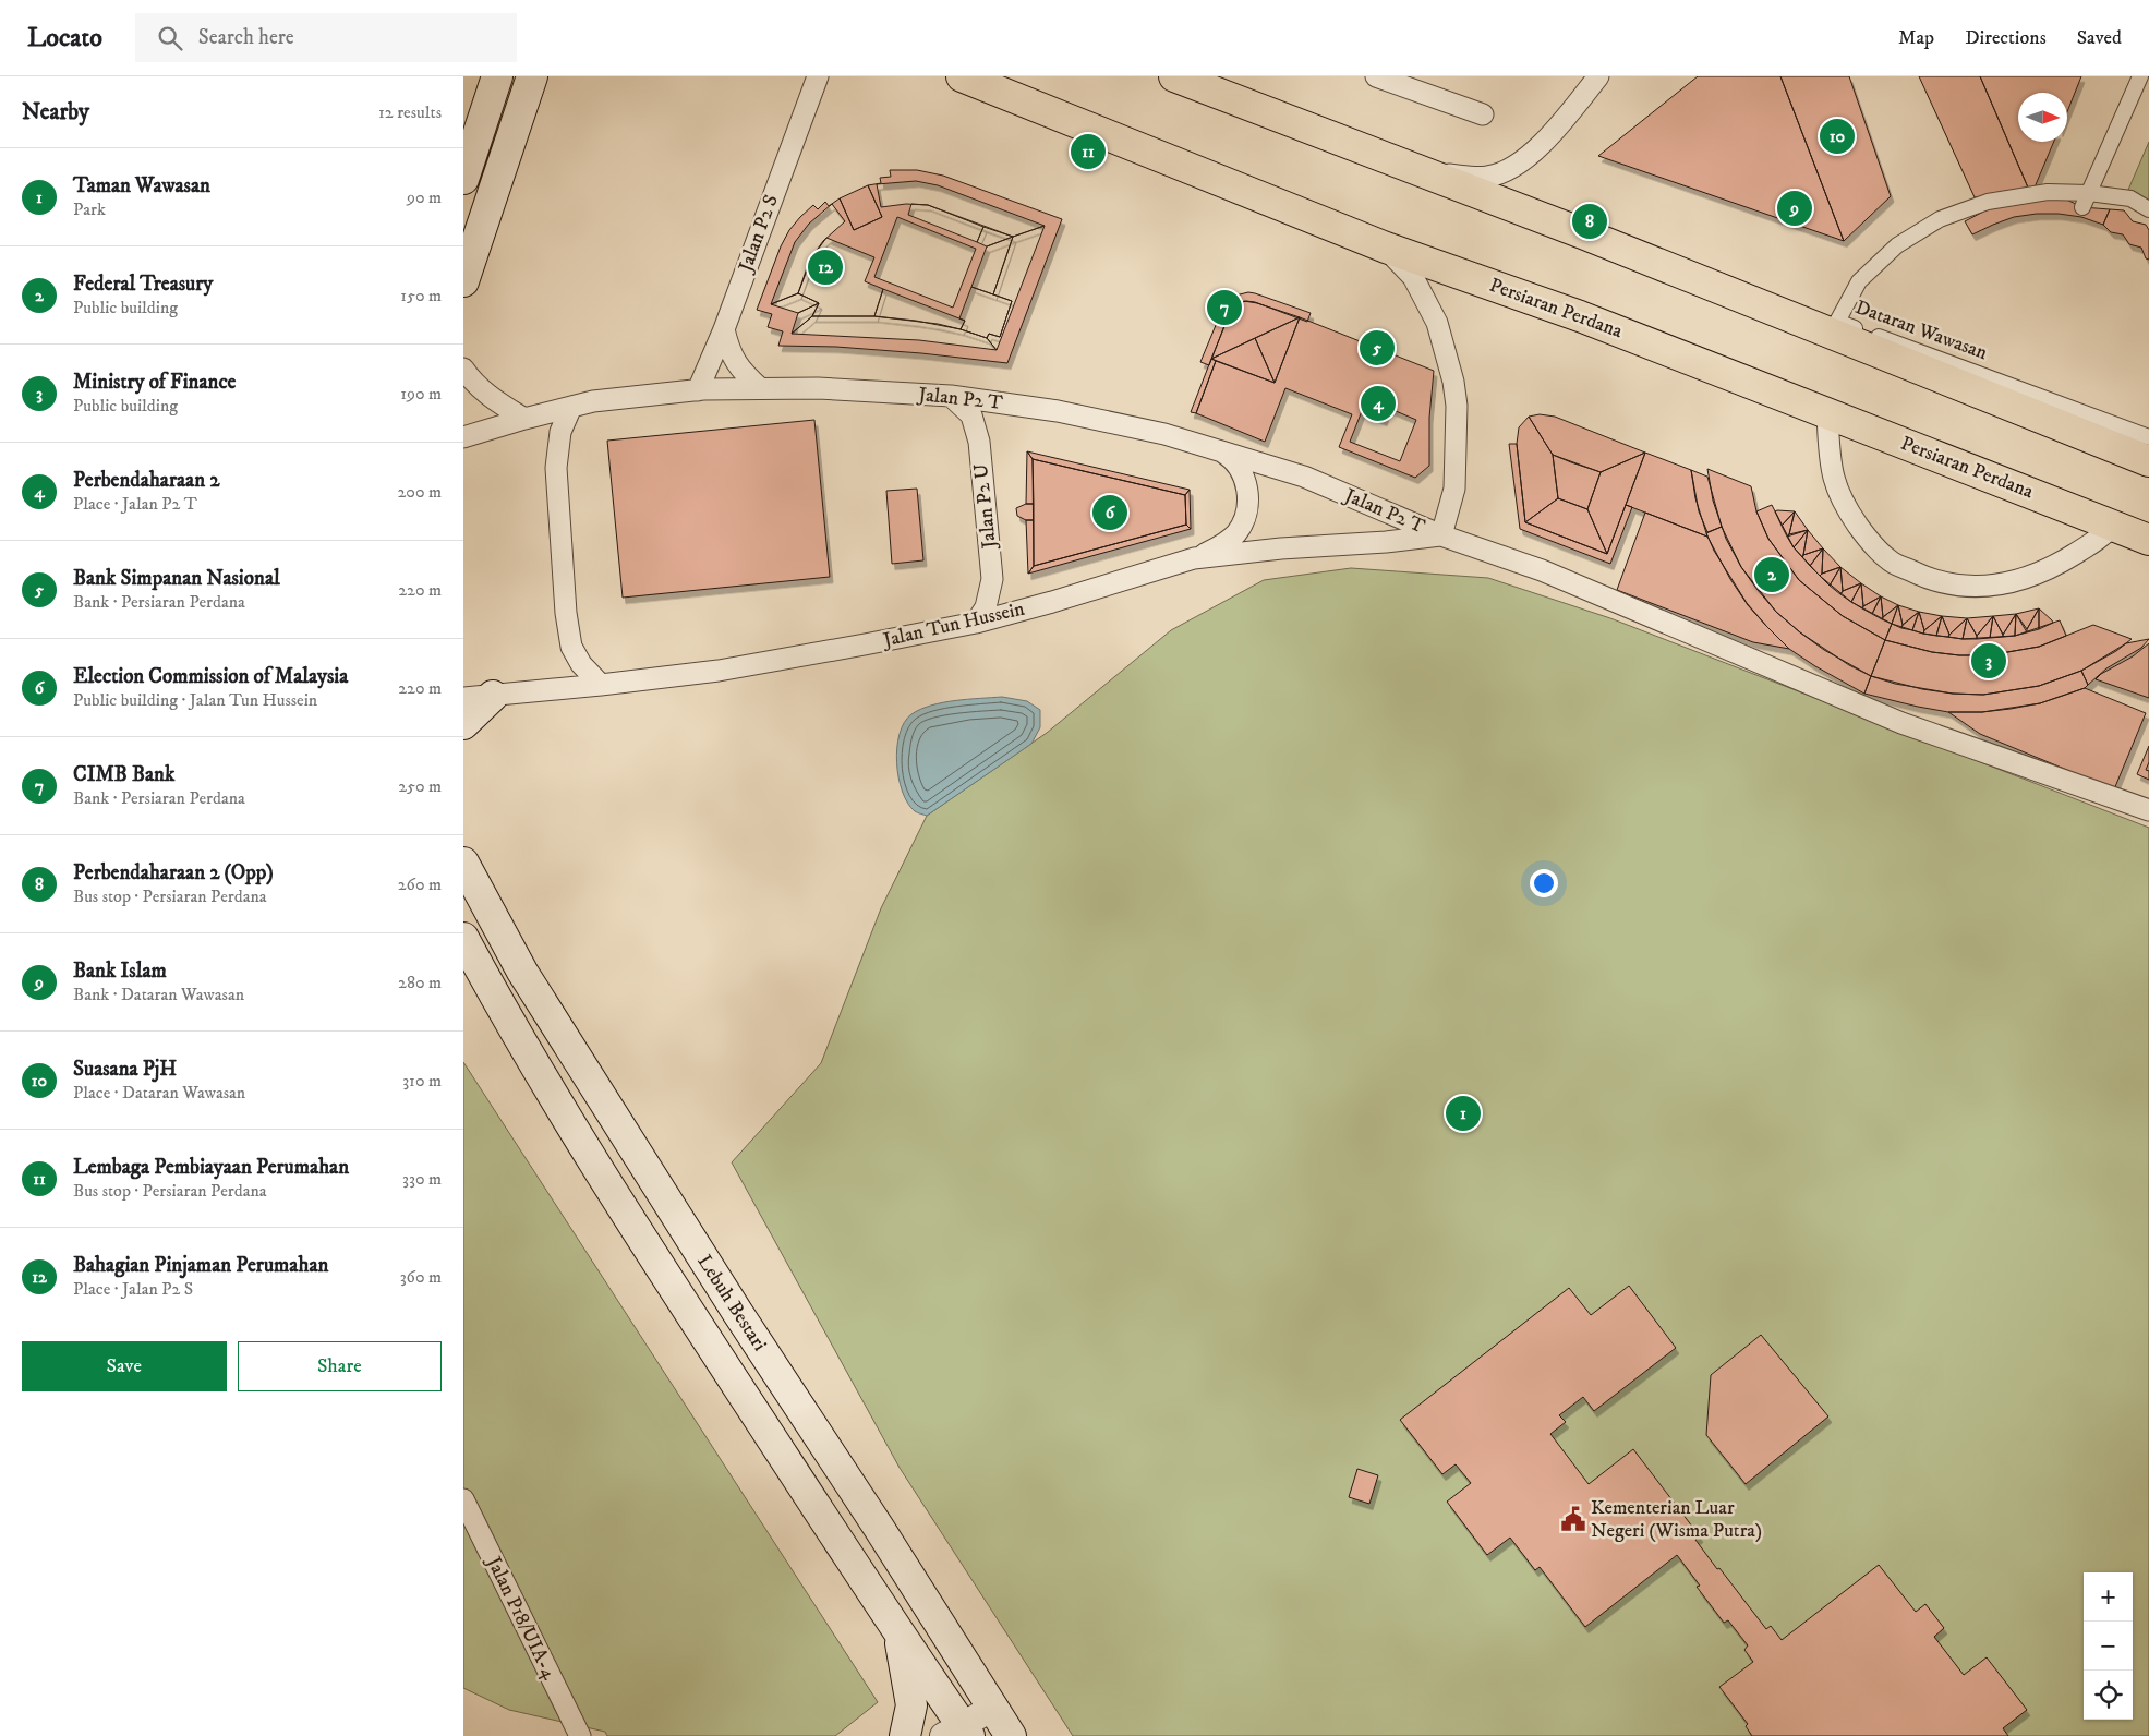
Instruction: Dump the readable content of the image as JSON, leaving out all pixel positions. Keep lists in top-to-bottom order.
{
  "streets": {
    "main road": ["Persiaran Perdana", "Lebuh Bestari"],
    "street": [
      "Jalan P2 S",
      "Dataran Wawasan",
      "Jalan P2 T",
      "Jalan P2 U",
      "Jalan Tun Hussein",
      "Jalan P18/UIA-4"
    ]
  },
  "crossings": [
    ["Jalan P2 S", "Jalan P2 T"],
    ["Jalan P2 T", "Jalan P2 U"],
    ["Jalan P2 T", "Jalan Tun Hussein"],
    ["Jalan P2 U", "Jalan Tun Hussein"]
  ],
  "places": {
    "public building": ["Kementerian Luar Negeri (Wisma Putra)"]
  },
  "north": "right",
  "page": {
    "header": "Locato",
    "search": "Search here",
    "nav": ["Map", "Directions", "Saved"],
    "heading": ["Nearby", "12 results"],
    "pins": [
      "10",
      "11",
      "9",
      "8",
      "12",
      "7",
      "5",
      "4",
      "6",
      "2",
      "3",
      "1"
    ],
    "list": [
      {
        "mark": "1",
        "name": "Taman Wawasan",
        "note": "Park",
        "value": "90 m"
      },
      {
        "mark": "2",
        "name": "Federal Treasury",
        "note": "Public building",
        "value": "150 m"
      },
      {
        "mark": "3",
        "name": "Ministry of Finance",
        "note": "Public building",
        "value": "190 m"
      },
      {
        "mark": "4",
        "name": "Perbendaharaan 2",
        "note": "Place · Jalan P2 T",
        "value": "200 m"
      },
      {
        "mark": "5",
        "name": "Bank Simpanan Nasional",
        "note": "Bank · Persiaran Perdana",
        "value": "220 m"
      },
      {
        "mark": "6",
        "name": "Election Commission of Malaysia",
        "note": "Public building · Jalan Tun Hussein",
        "value": "220 m"
      },
      {
        "mark": "7",
        "name": "CIMB Bank",
        "note": "Bank · Persiaran Perdana",
        "value": "250 m"
      },
      {
        "mark": "8",
        "name": "Perbendaharaan 2 (Opp)",
        "note": "Bus stop · Persiaran Perdana",
        "value": "260 m"
      },
      {
        "mark": "9",
        "name": "Bank Islam",
        "note": "Bank · Dataran Wawasan",
        "value": "280 m"
      },
      {
        "mark": "10",
        "name": "Suasana PjH",
        "note": "Place · Dataran Wawasan",
        "value": "310 m"
      },
      {
        "mark": "11",
        "name": "Lembaga Pembiayaan Perumahan",
        "note": "Bus stop · Persiaran Perdana",
        "value": "330 m"
      },
      {
        "mark": "12",
        "name": "Bahagian Pinjaman Perumahan",
        "note": "Place · Jalan P2 S",
        "value": "360 m"
      }
    ],
    "buttons": ["Save", "Share"],
    "map_buttons": ["+", "−"]
  }
}
